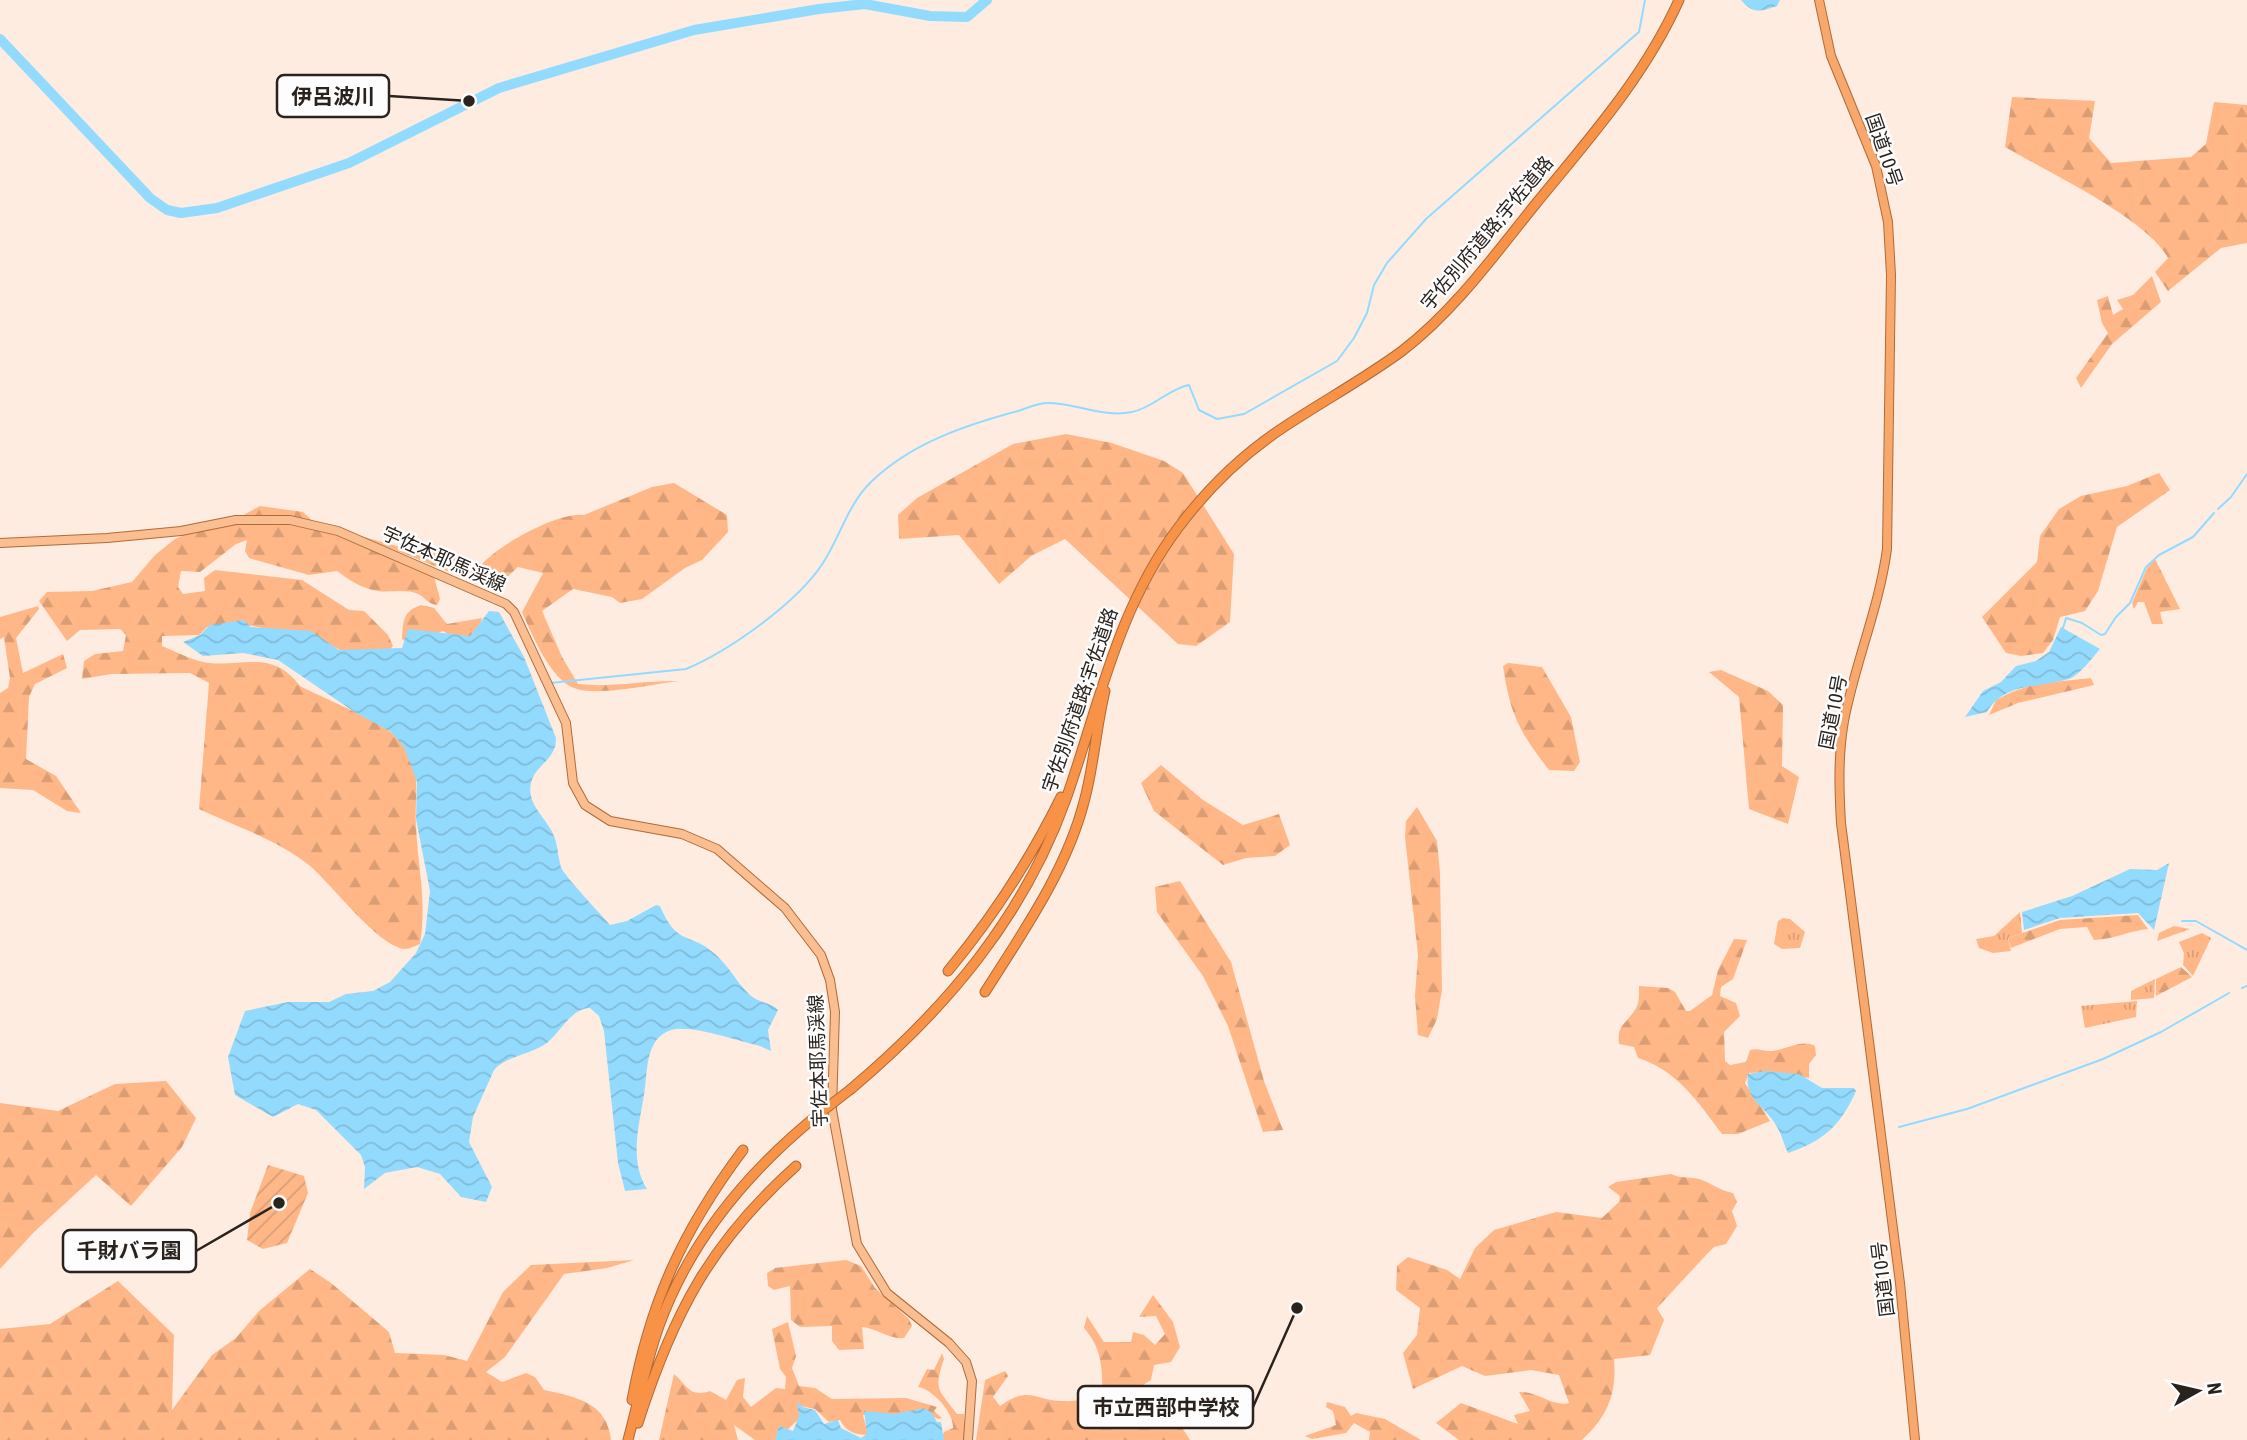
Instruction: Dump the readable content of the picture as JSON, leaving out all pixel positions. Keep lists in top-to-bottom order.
{
  "streets": {
    "highway": ["国道10号", "宇佐別府道路;宇佐道路"],
    "main road": ["宇佐本耶馬渓線"]
  },
  "places": ["伊呂波川", "千財バラ園", "市立西部中学校"],
  "north": "right"
}
